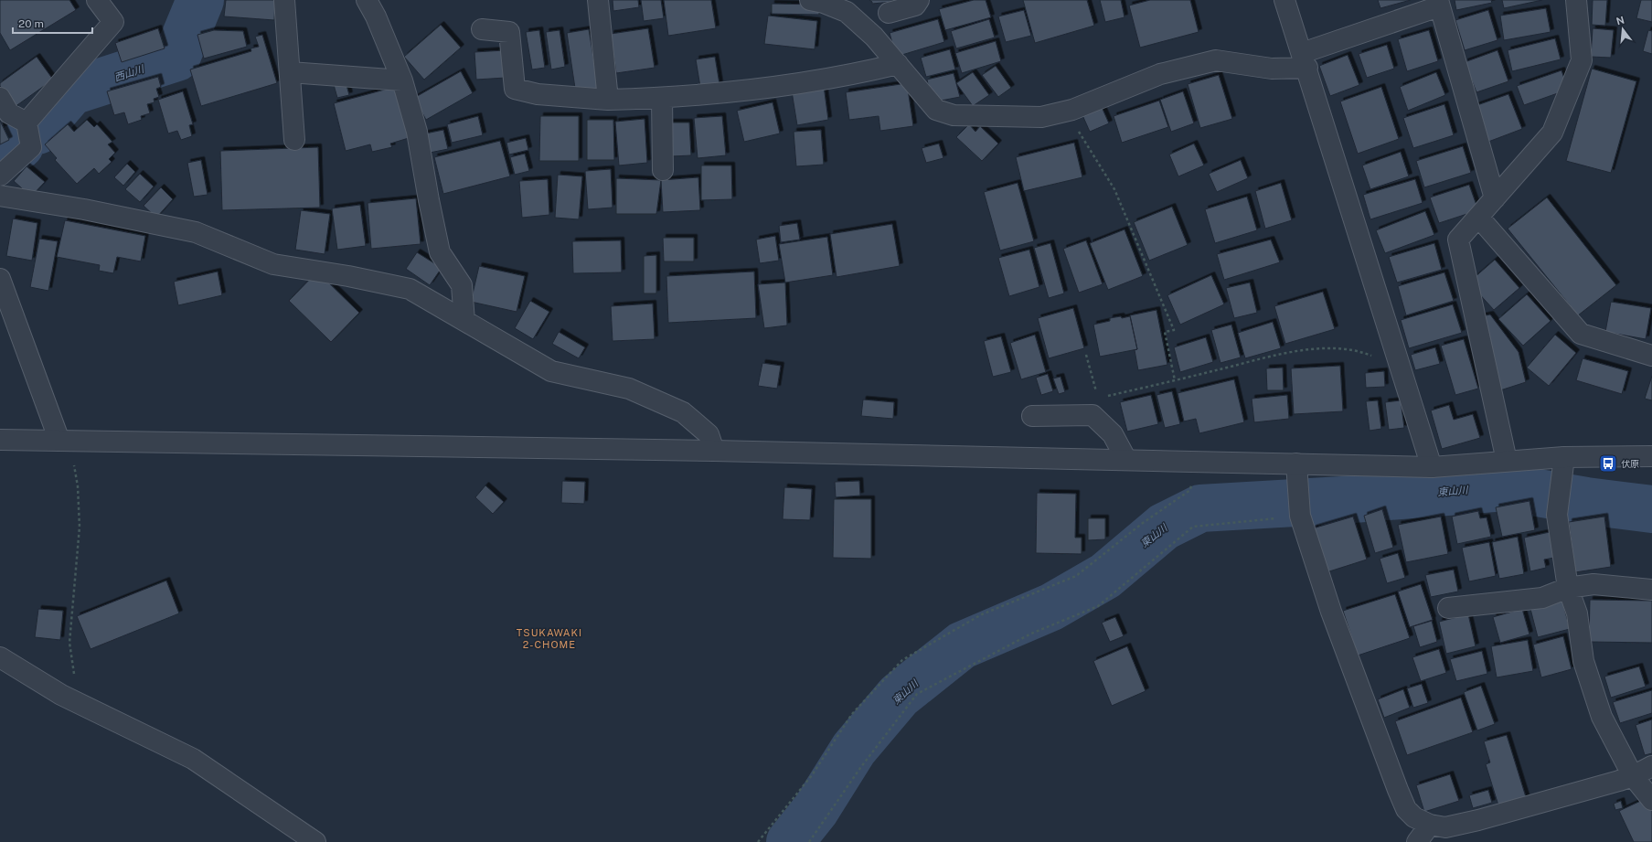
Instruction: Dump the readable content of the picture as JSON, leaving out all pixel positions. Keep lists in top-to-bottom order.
{
  "districts": ["TSUKAWAKI 2-CHOME"],
  "water": ["西山川", "東山川"],
  "places": {
    "bus stop": ["伏原"]
  },
  "scale_bar": "20 m",
  "north": "top"
}
